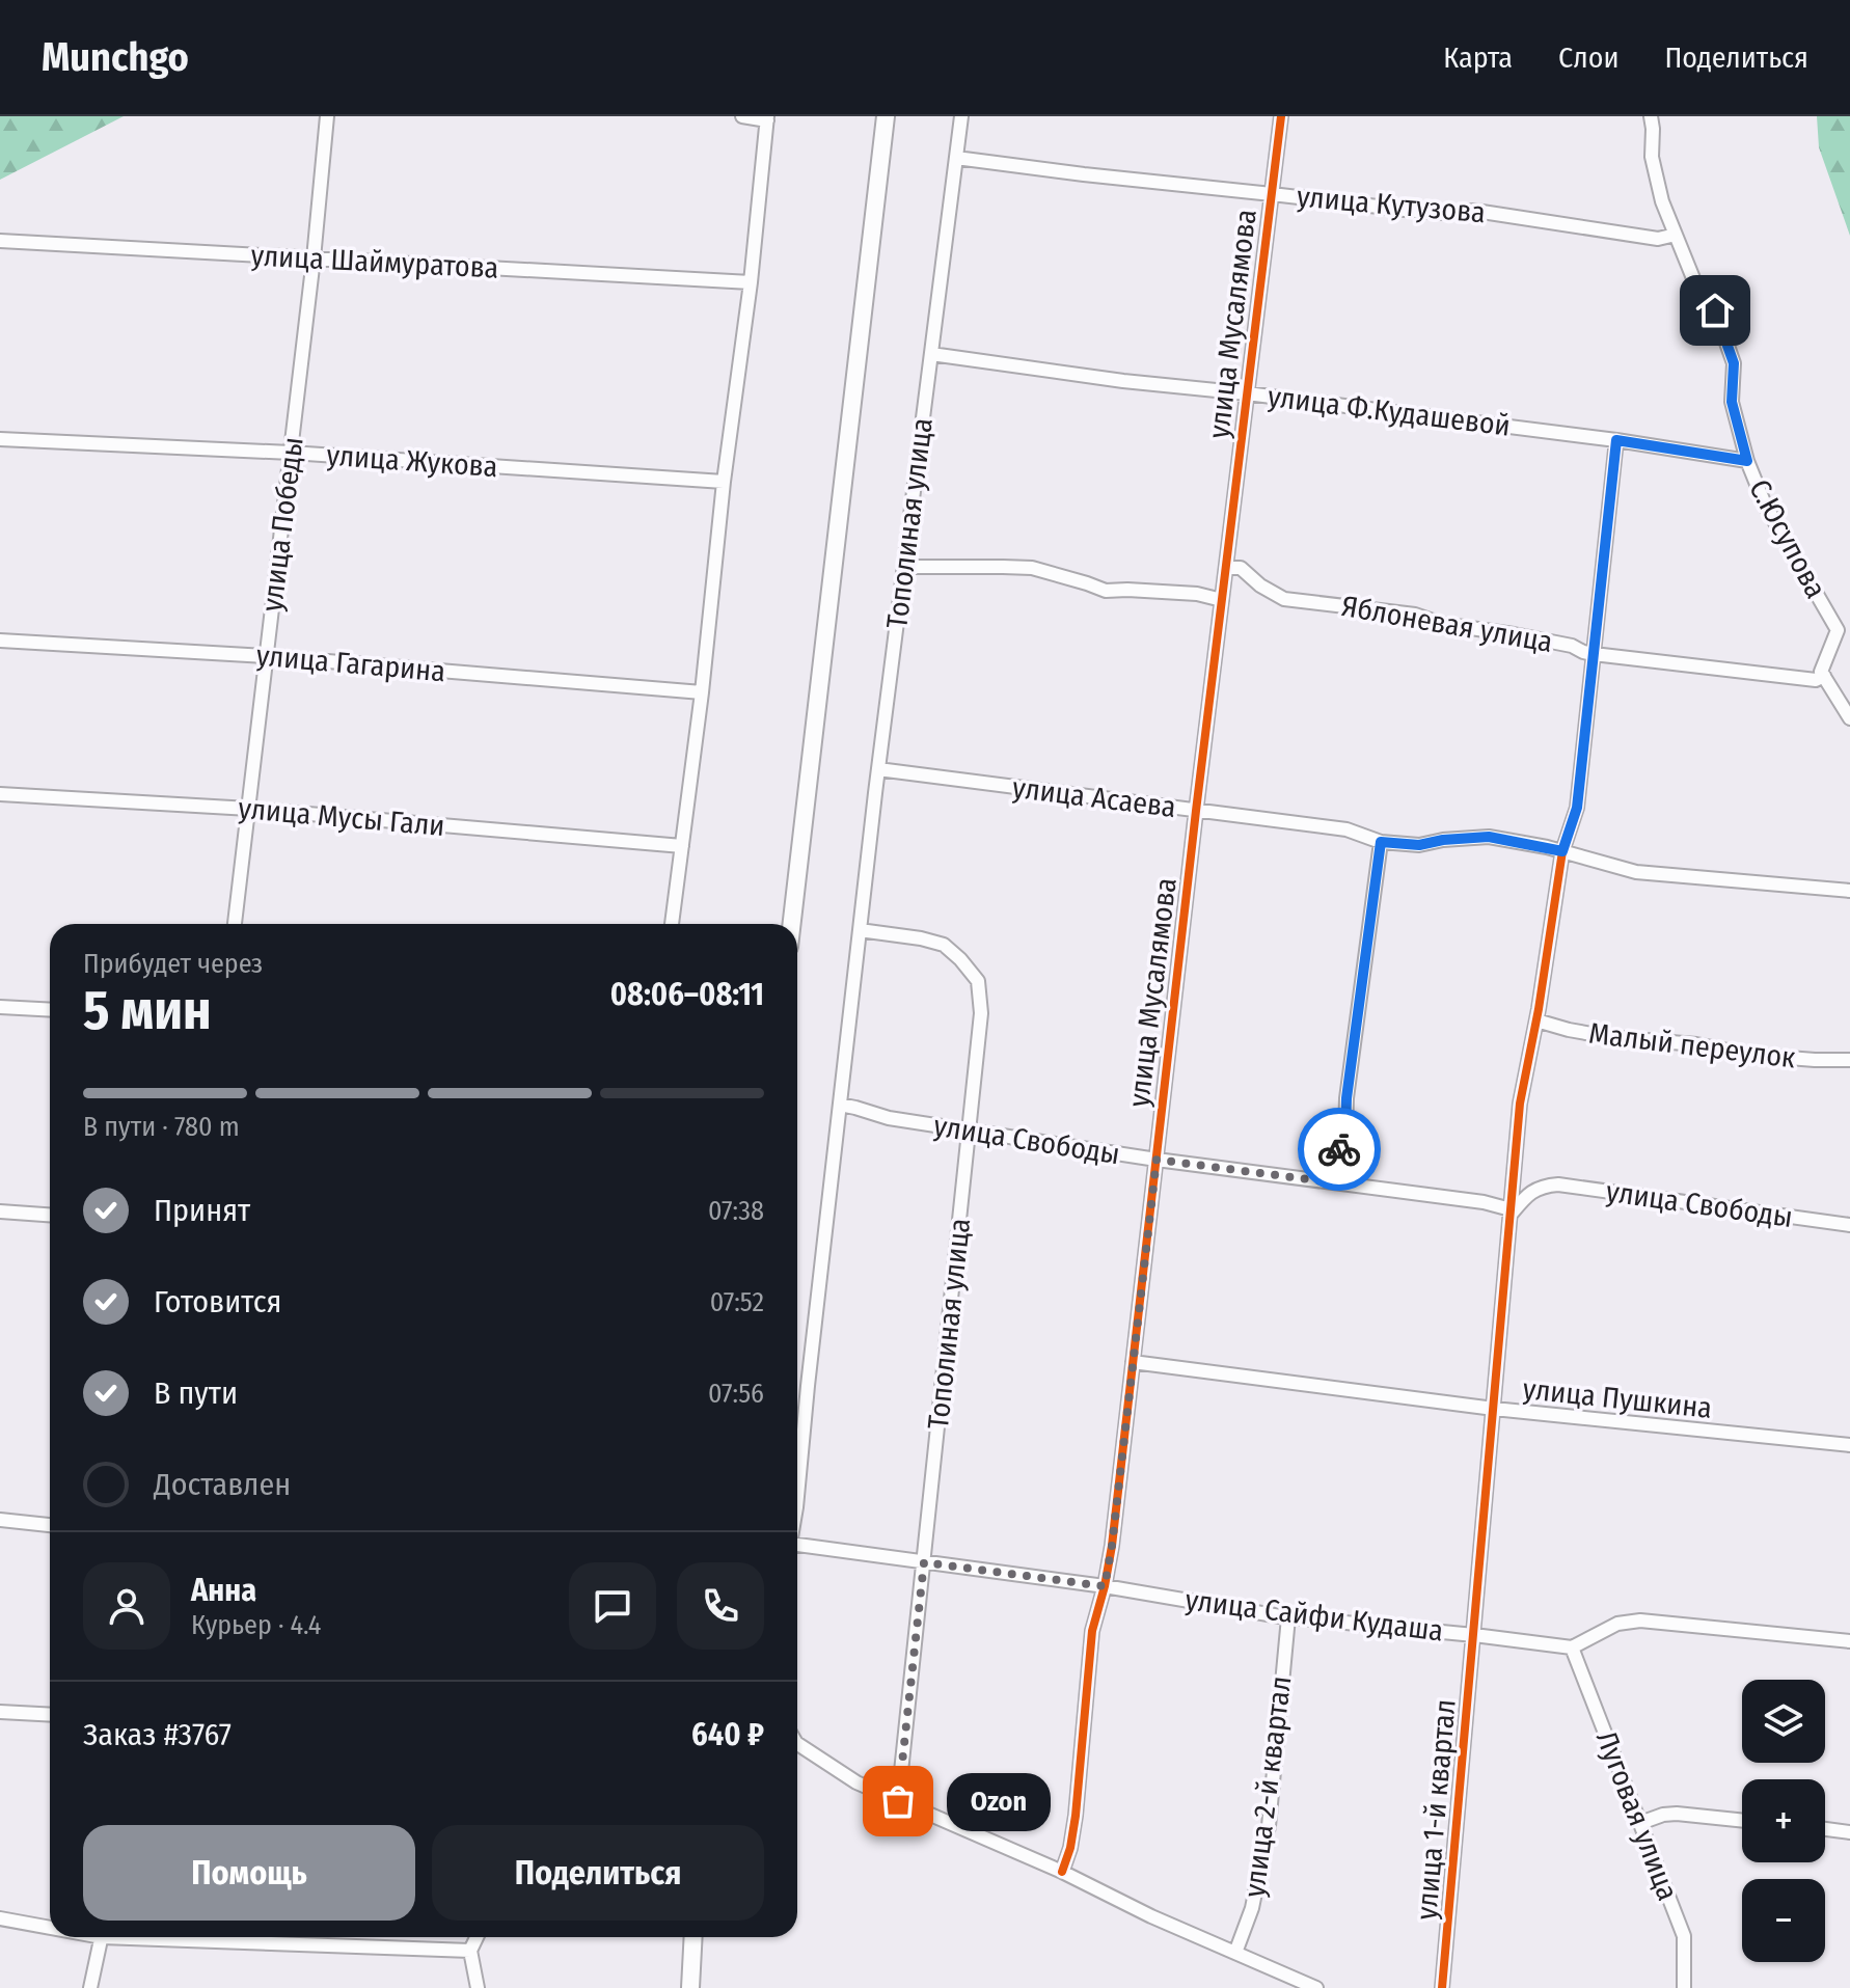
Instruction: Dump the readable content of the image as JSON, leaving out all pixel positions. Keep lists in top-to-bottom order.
{
  "streets": {
    "street": [
      "улица Кутузова",
      "улица Шаймуратова",
      "улица Мусалямова",
      "улица Ф.Кудашевой",
      "улица Жукова",
      "Тополиная улица",
      "улица Победы",
      "С.Юсупова",
      "Яблоневая улица",
      "улица Гагарина",
      "улица Асаева",
      "улица Мусы Гали",
      "Малый переулок",
      "улица Свободы",
      "улица Пушкина",
      "улица Сайфи Кудаша",
      "улица 2-й квартал",
      "улица 1-й квартал",
      "Луговая улица"
    ]
  },
  "crossings": [
    ["улица Кутузова", "улица Мусалямова"],
    ["улица Кутузова", "Тополиная улица"],
    ["улица Кутузова", "С.Юсупова"],
    ["улица Шаймуратова", "улица Победы"],
    ["улица Мусалямова", "улица Ф.Кудашевой"],
    ["улица Мусалямова", "Яблоневая улица"],
    ["улица Мусалямова", "улица Асаева"],
    ["улица Мусалямова", "улица Свободы"],
    ["улица Мусалямова", "улица Пушкина"],
    ["улица Мусалямова", "улица Сайфи Кудаша"],
    ["улица Ф.Кудашевой", "Тополиная улица"],
    ["улица Ф.Кудашевой", "С.Юсупова"],
    ["улица Ф.Кудашевой", "улица 1-й квартал"],
    ["улица Жукова", "улица Победы"],
    ["Тополиная улица", "улица Асаева"],
    ["Тополиная улица", "улица Свободы"],
    ["Тополиная улица", "улица Сайфи Кудаша"],
    ["улица Победы", "улица Гагарина"],
    ["улица Победы", "улица Мусы Гали"],
    ["С.Юсупова", "Яблоневая улица"],
    ["Яблоневая улица", "улица 1-й квартал"],
    ["улица Асаева", "улица 1-й квартал"],
    ["Малый переулок", "улица 1-й квартал"],
    ["улица Свободы", "улица 1-й квартал"],
    ["улица Пушкина", "улица 1-й квартал"],
    ["улица Сайфи Кудаша", "улица 2-й квартал"],
    ["улица Сайфи Кудаша", "улица 1-й квартал"],
    ["улица Сайфи Кудаша", "Луговая улица"]
  ],
  "places": ["Ozon"],
  "page": {
    "header": "Munchgo",
    "nav": ["Карта", "Слои", "Поделиться"],
    "heading": ["5 мин", "Прибудет через", "08:06–08:11"],
    "panel": [
      "Анна",
      "Курьер · 4.4",
      "Заказ #3767",
      "640 ₽"
    ],
    "bar": "В пути · 780 m",
    "list": [
      ["Принят", "07:38"],
      ["Готовится", "07:52"],
      ["В пути", "07:56"],
      "Доставлен"
    ],
    "map_buttons": ["+", "−"],
    "bubble": "Ozon",
    "buttons": ["Помощь", "Поделиться"]
  }
}
